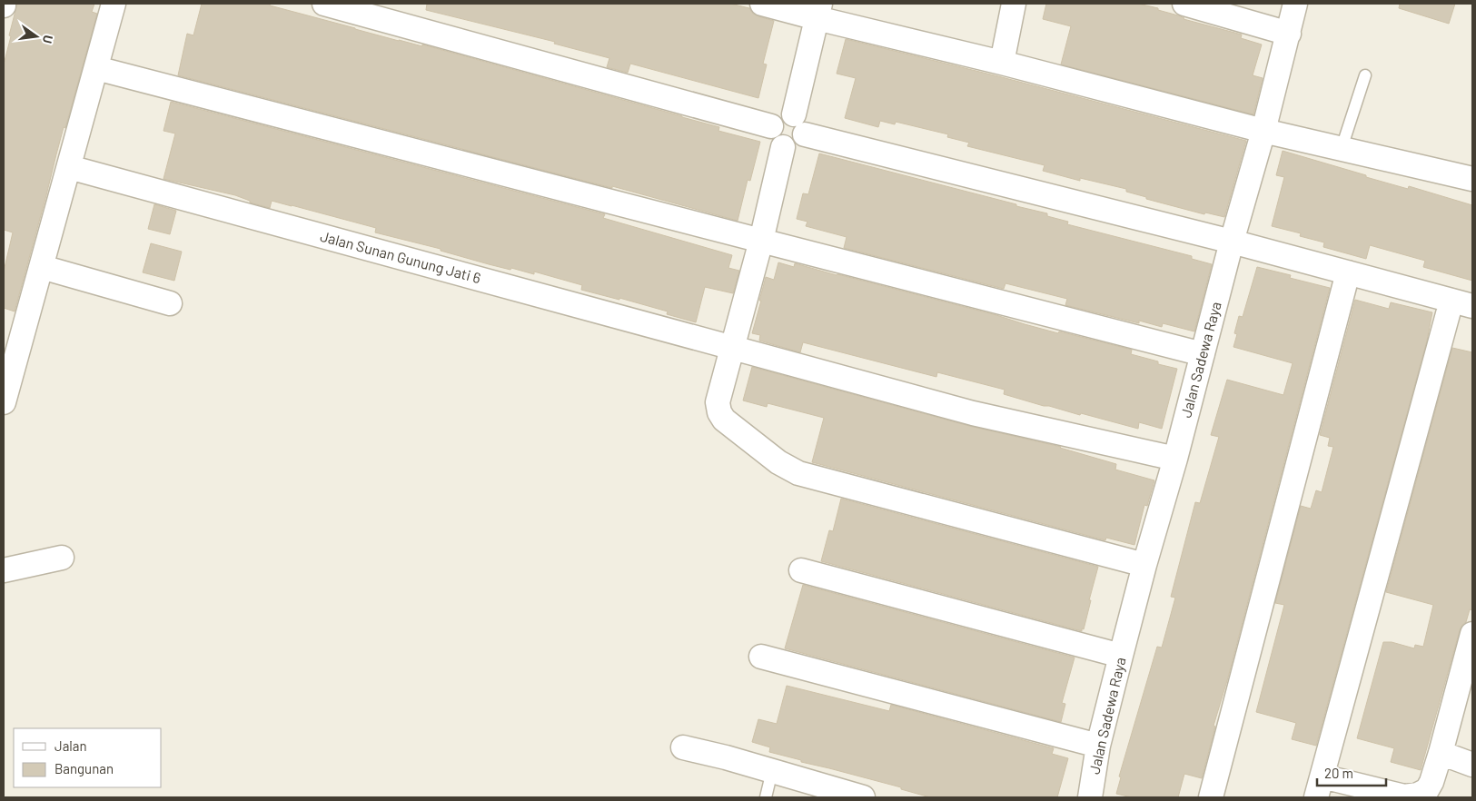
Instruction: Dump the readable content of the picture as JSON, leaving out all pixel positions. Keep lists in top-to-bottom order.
{
  "streets": {
    "street": ["Jalan Sunan Gunung Jati 6", "Jalan Sadewa Raya"]
  },
  "crossings": [
    ["Jalan Sunan Gunung Jati 6", "Jalan Sadewa Raya"]
  ],
  "legend": ["Jalan", "Bangunan"],
  "scale_bar": "20 m",
  "north": "right"
}
